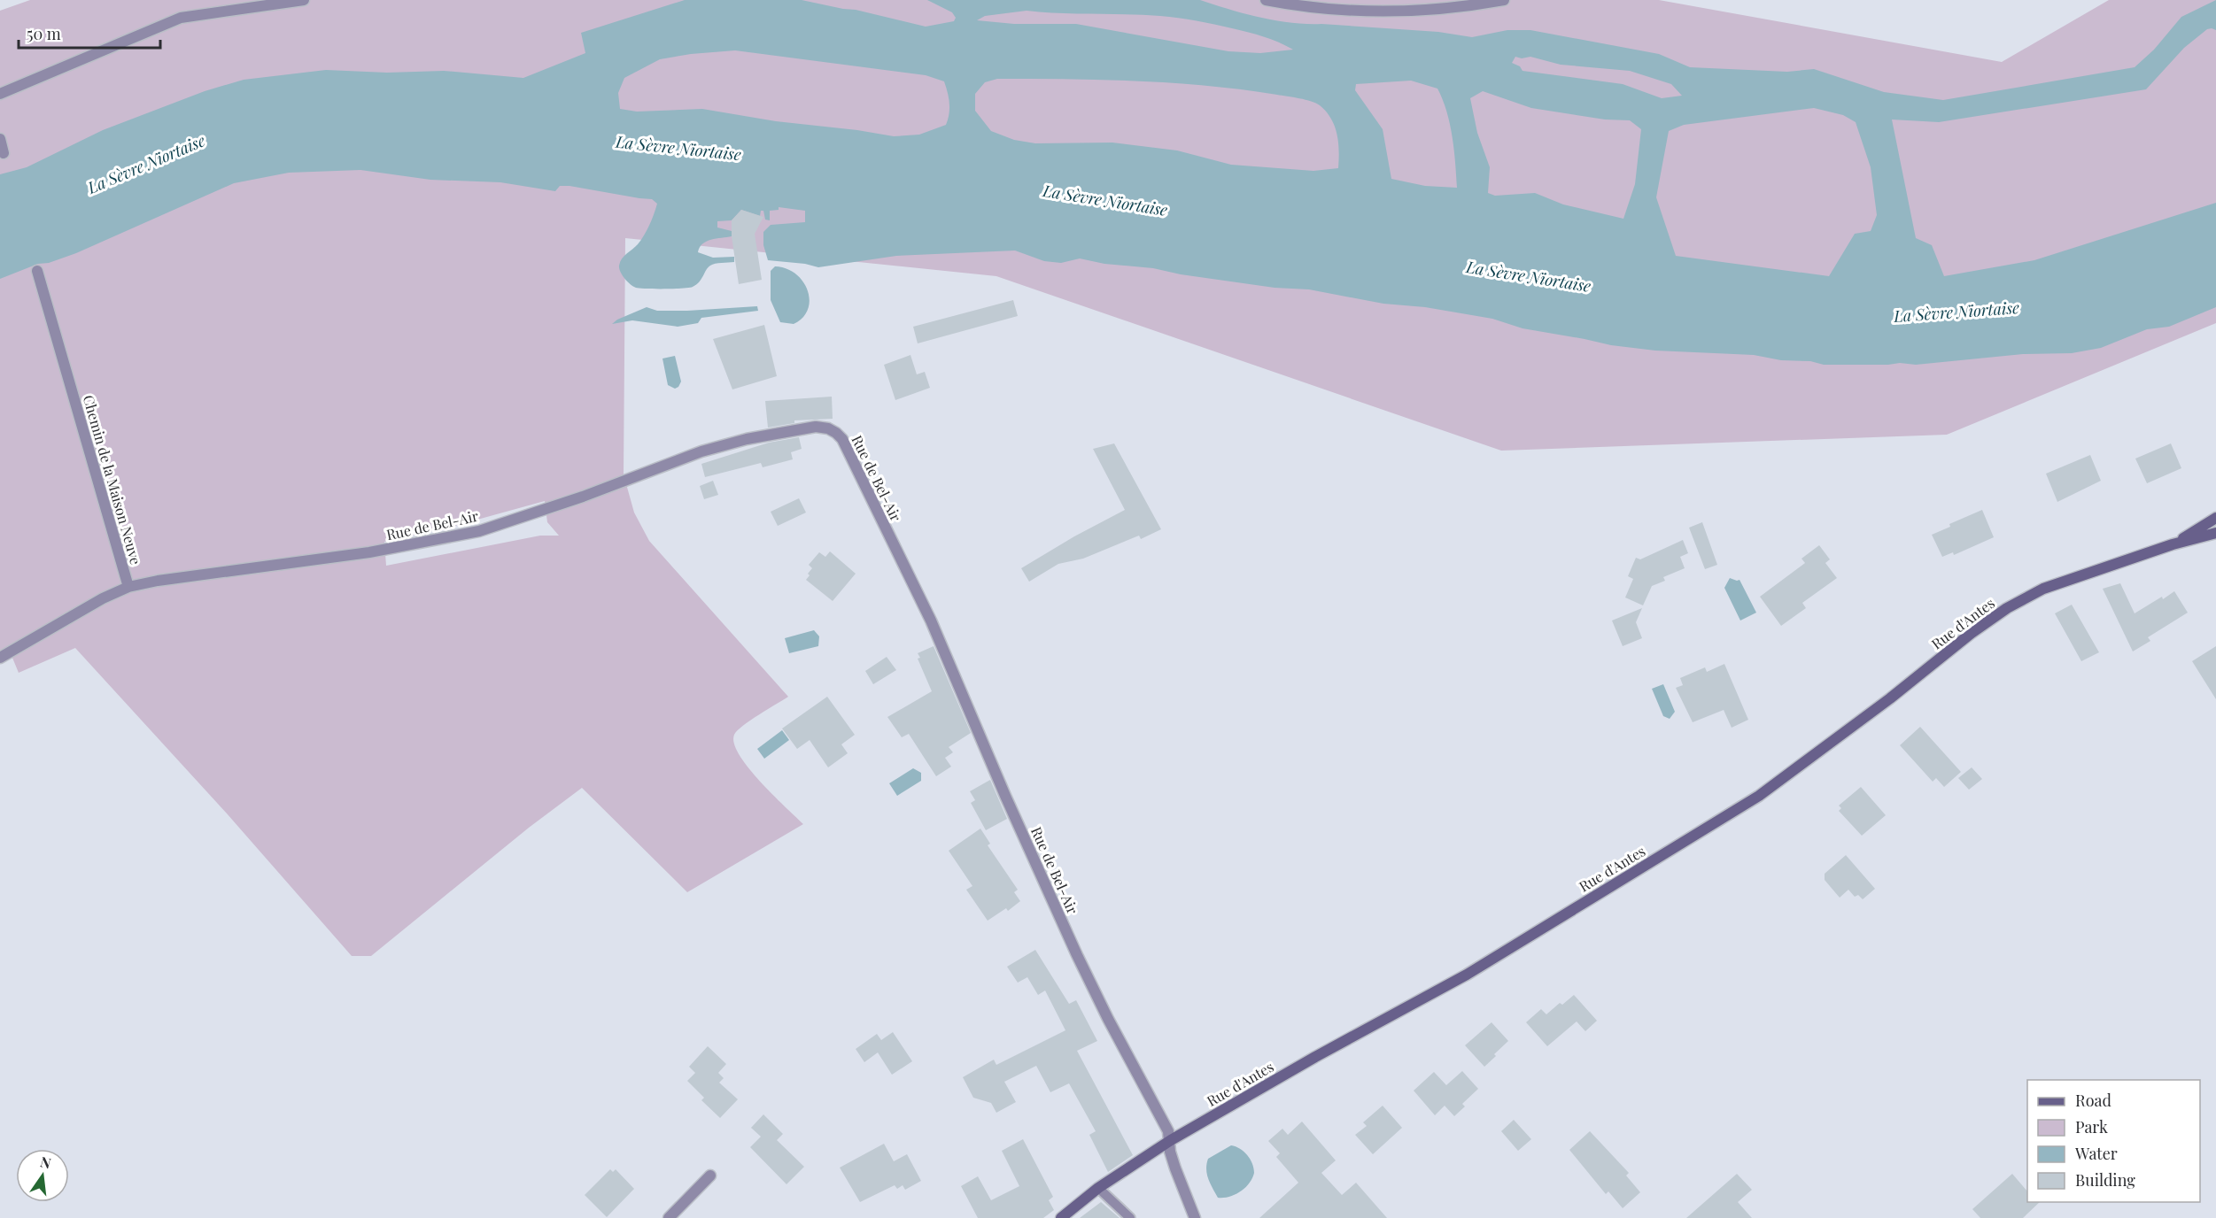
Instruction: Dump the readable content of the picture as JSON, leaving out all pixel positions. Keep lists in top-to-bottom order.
{
  "streets": {
    "street": ["Rue de Bel-Air", "Chemin de la Maison Neuve", "Rue d'Antes"]
  },
  "crossings": [
    ["Rue de Bel-Air", "Chemin de la Maison Neuve"],
    ["Rue de Bel-Air", "Rue d'Antes"]
  ],
  "water": ["La Sèvre Niortaise"],
  "legend": [
    "Road",
    "Park",
    "Water",
    "Building"
  ],
  "scale_bar": "50 m",
  "north": "top"
}
